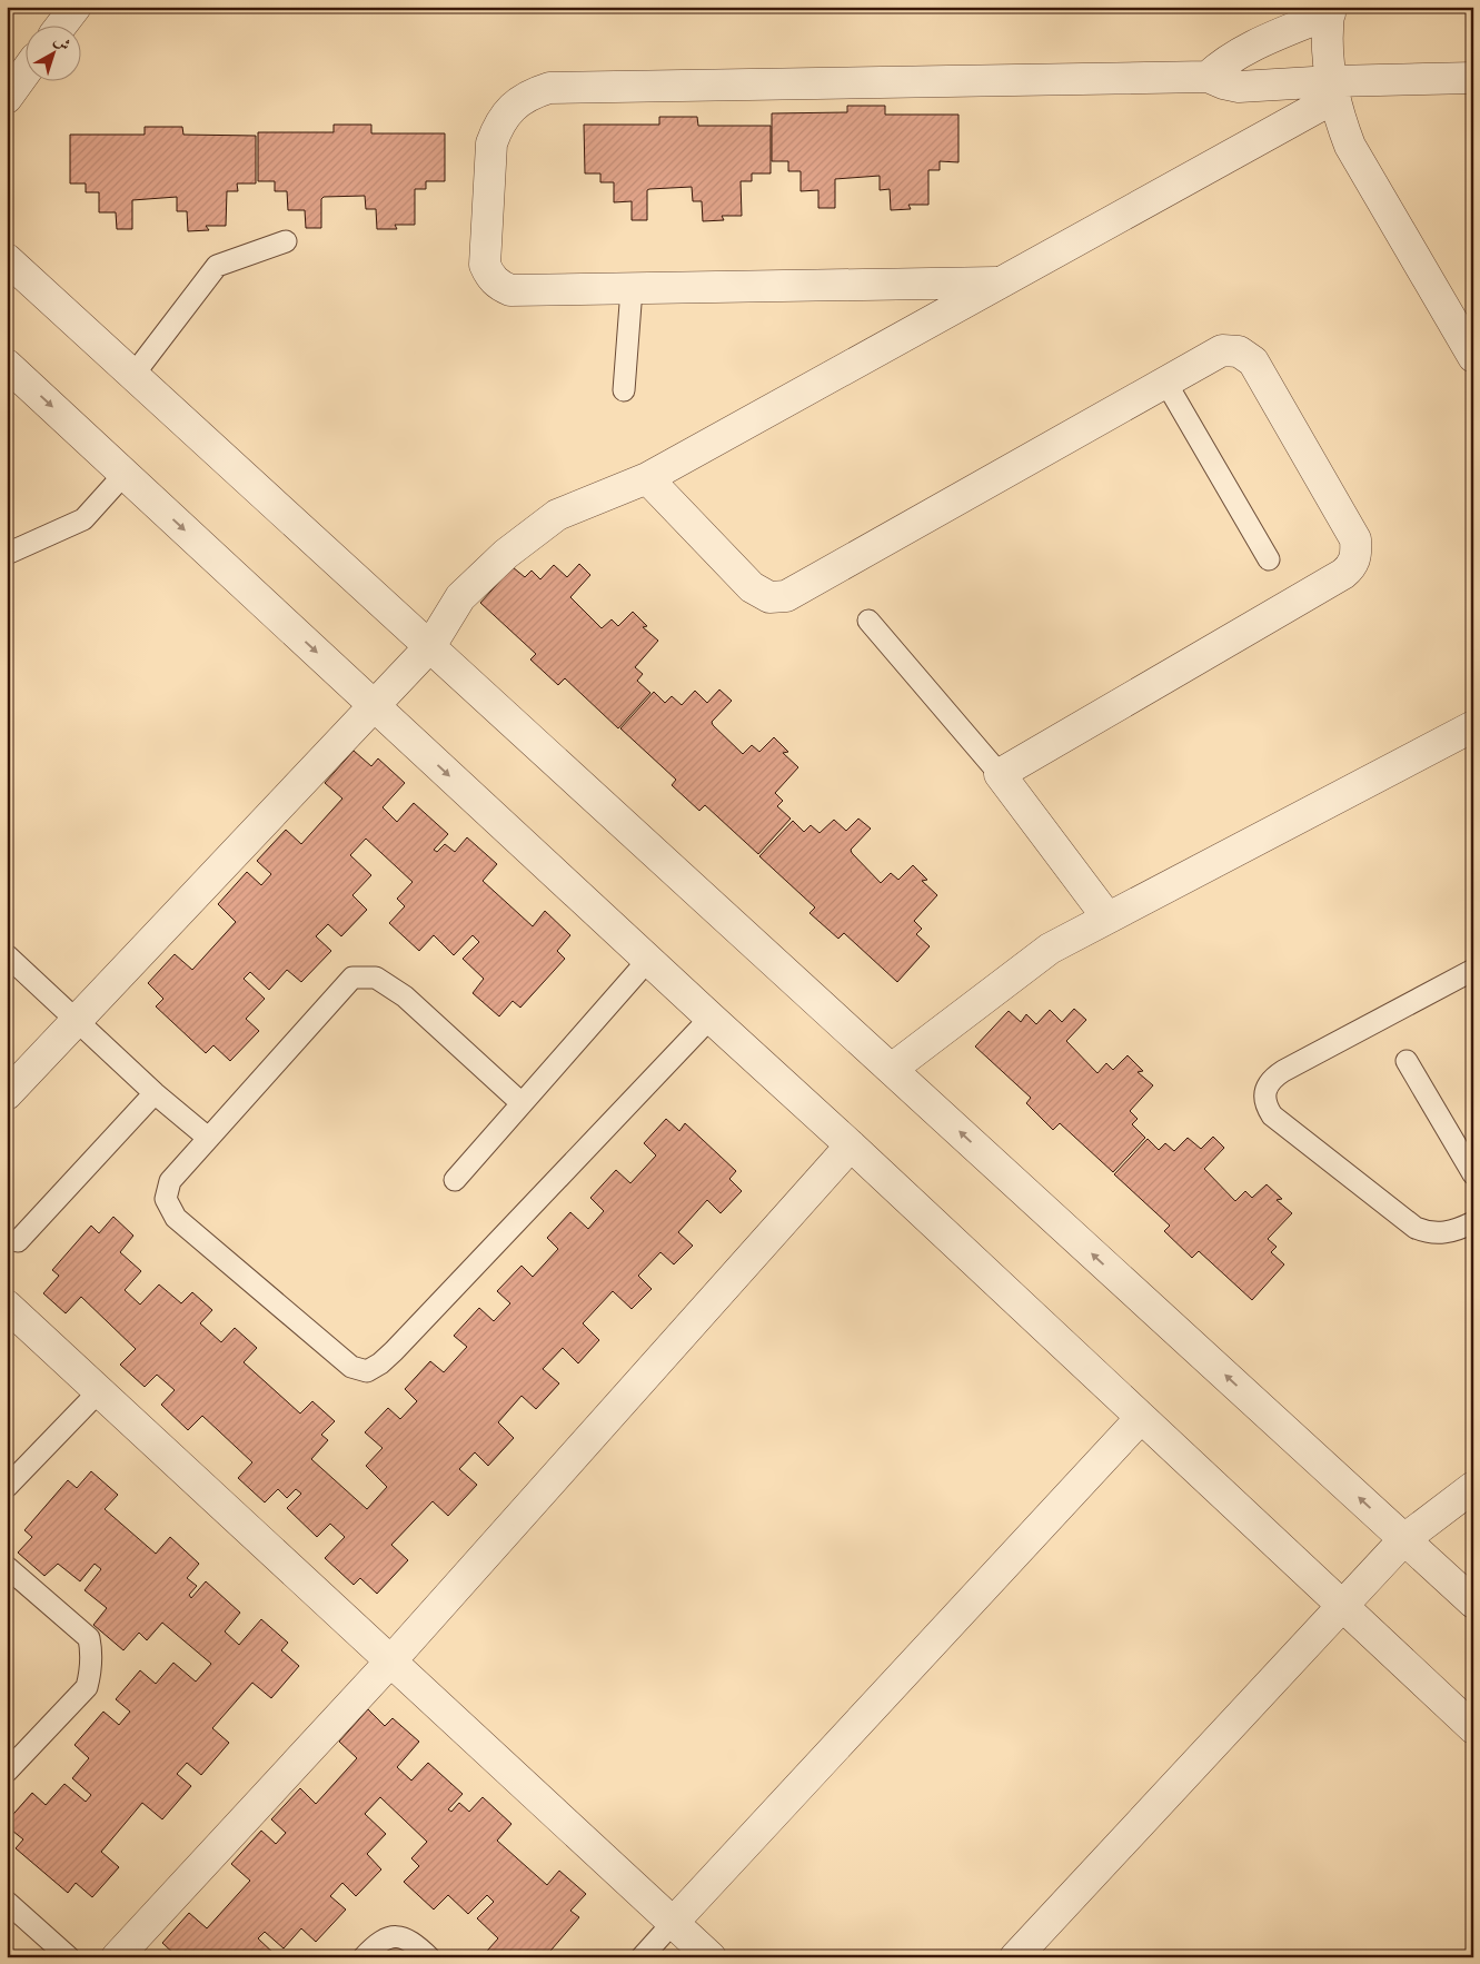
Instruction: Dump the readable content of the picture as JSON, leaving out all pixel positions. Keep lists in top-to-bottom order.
{
  "north": "top right"
}
